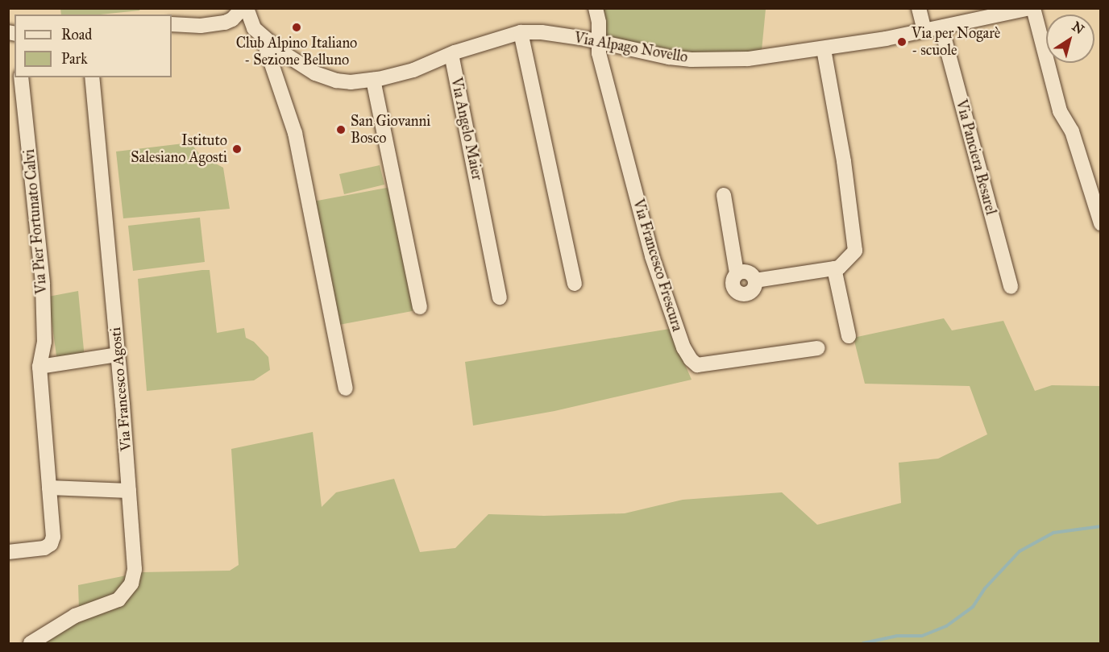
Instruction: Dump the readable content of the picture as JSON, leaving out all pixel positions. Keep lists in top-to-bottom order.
{
  "streets": {
    "street": [
      "Via Alpago Novello",
      "Via Angelo Maier",
      "Via Panciera Besarel",
      "Via Pier Fortunato Calvi",
      "Via Francesco Frescura",
      "Via Francesco Agosti"
    ]
  },
  "crossings": [
    ["Via Alpago Novello", "Via Angelo Maier"],
    ["Via Alpago Novello", "Via Panciera Besarel"],
    ["Via Alpago Novello", "Via Francesco Frescura"]
  ],
  "places": [
    "Club Alpino Italiano - Sezione Belluno",
    "Via per Nogarè - scuole",
    "San Giovanni Bosco",
    "Istituto Salesiano Agosti"
  ],
  "legend": ["Road", "Park"],
  "north": "top right"
}
